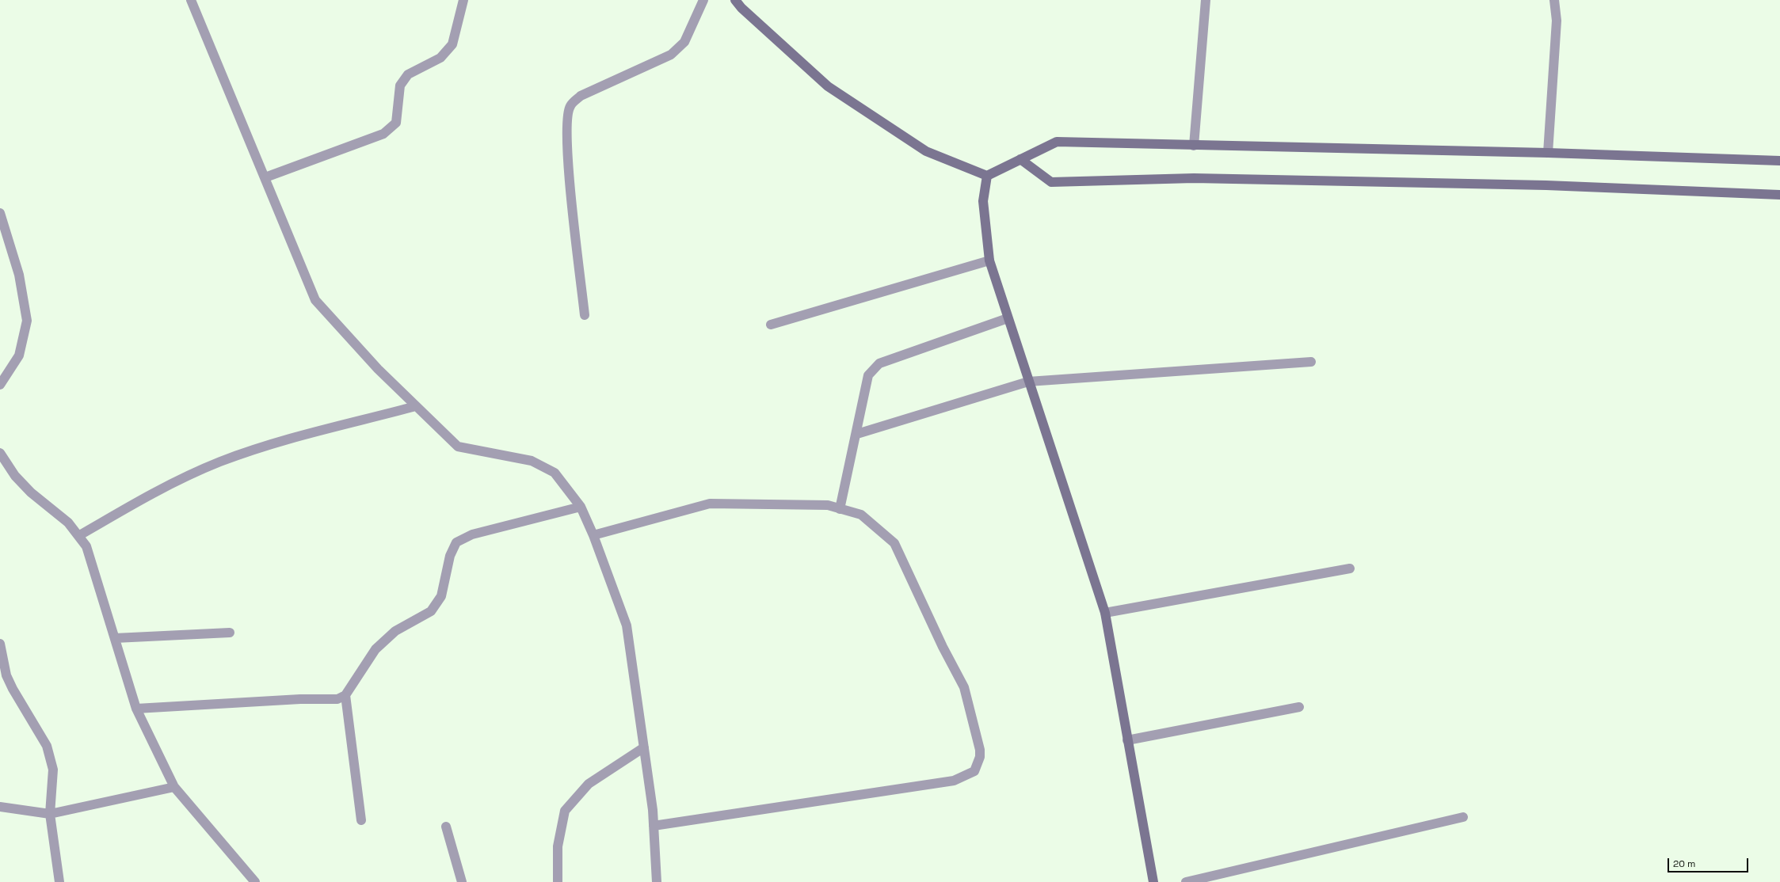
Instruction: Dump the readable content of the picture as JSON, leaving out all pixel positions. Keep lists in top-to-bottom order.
{
  "scale_bar": "20 m"
}
